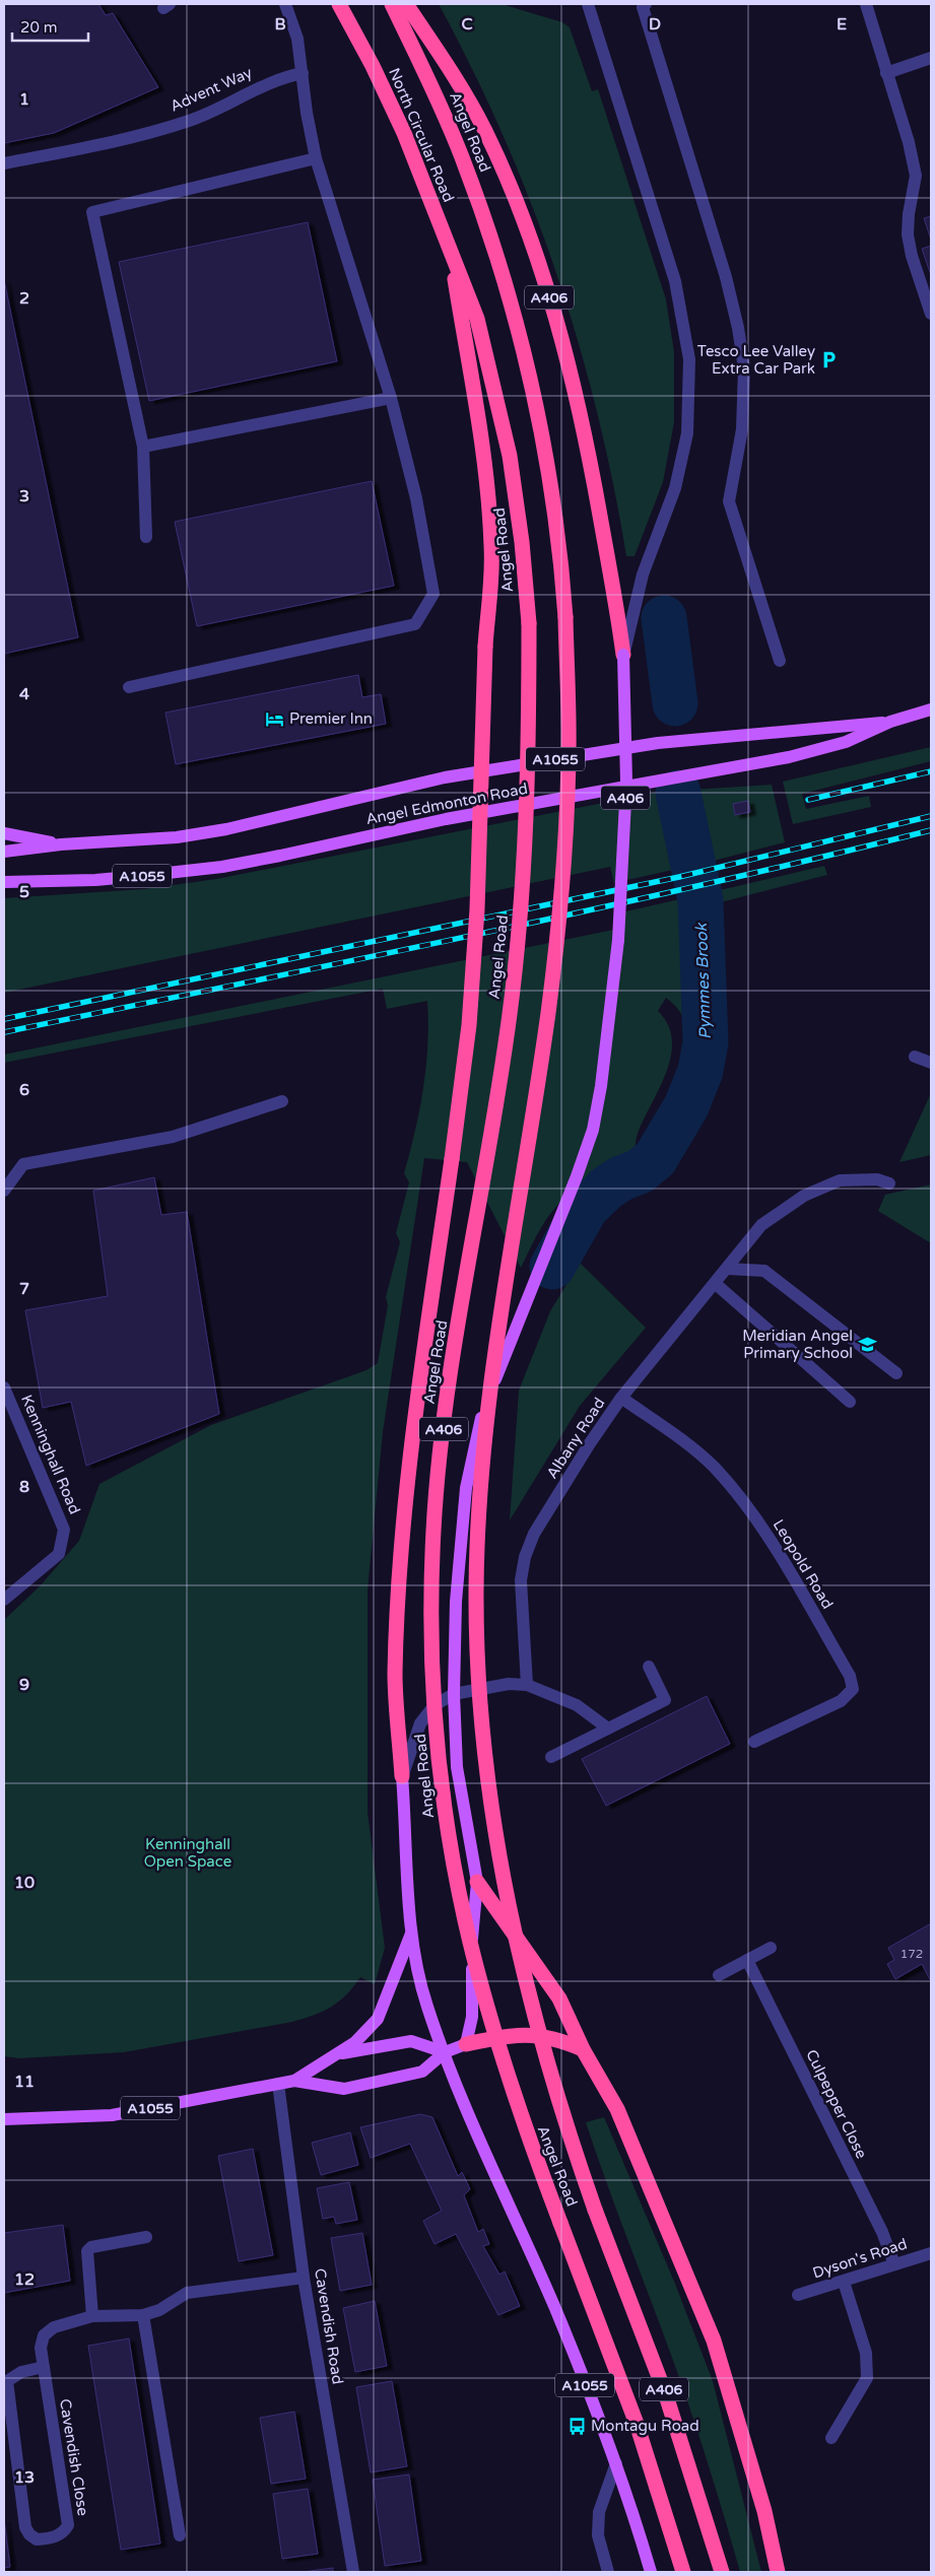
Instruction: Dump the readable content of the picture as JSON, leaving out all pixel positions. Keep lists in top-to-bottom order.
{
  "streets": {
    "highway": ["Angel Road", "North Circular Road", "A406"],
    "main road": ["A1055", "Angel Edmonton Road"],
    "street": [
      "Advent Way",
      "Albany Road",
      "Kenninghall Road",
      "Leopold Road",
      "Culpepper Close",
      "Dyson's Road",
      "Cavendish Road",
      "Cavendish Close"
    ]
  },
  "crossings": [
    ["Angel Road", "North Circular Road"],
    ["A1055", "Angel Edmonton Road"],
    ["A1055", "Cavendish Road"],
    ["Albany Road", "Leopold Road"],
    ["Culpepper Close", "Dyson's Road"],
    ["Cavendish Road", "Cavendish Close"]
  ],
  "water": ["Pymmes Brook"],
  "parks": ["Kenninghall Open Space"],
  "places": {
    "parking": ["Tesco Lee Valley Extra Car Park"],
    "hotel": ["Premier Inn"],
    "school or university": ["Meridian Angel Primary School"],
    "bus stop": ["Montagu Road"]
  },
  "house_numbers": ["172"],
  "scale_bar": "20 m",
  "grid": {
    "columns": [
      "B",
      "C",
      "D",
      "E"
    ],
    "rows": [
      "1",
      "2",
      "3",
      "4",
      "5",
      "6",
      "7",
      "8",
      "9",
      "10",
      "11",
      "12",
      "13"
    ]
  }
}
